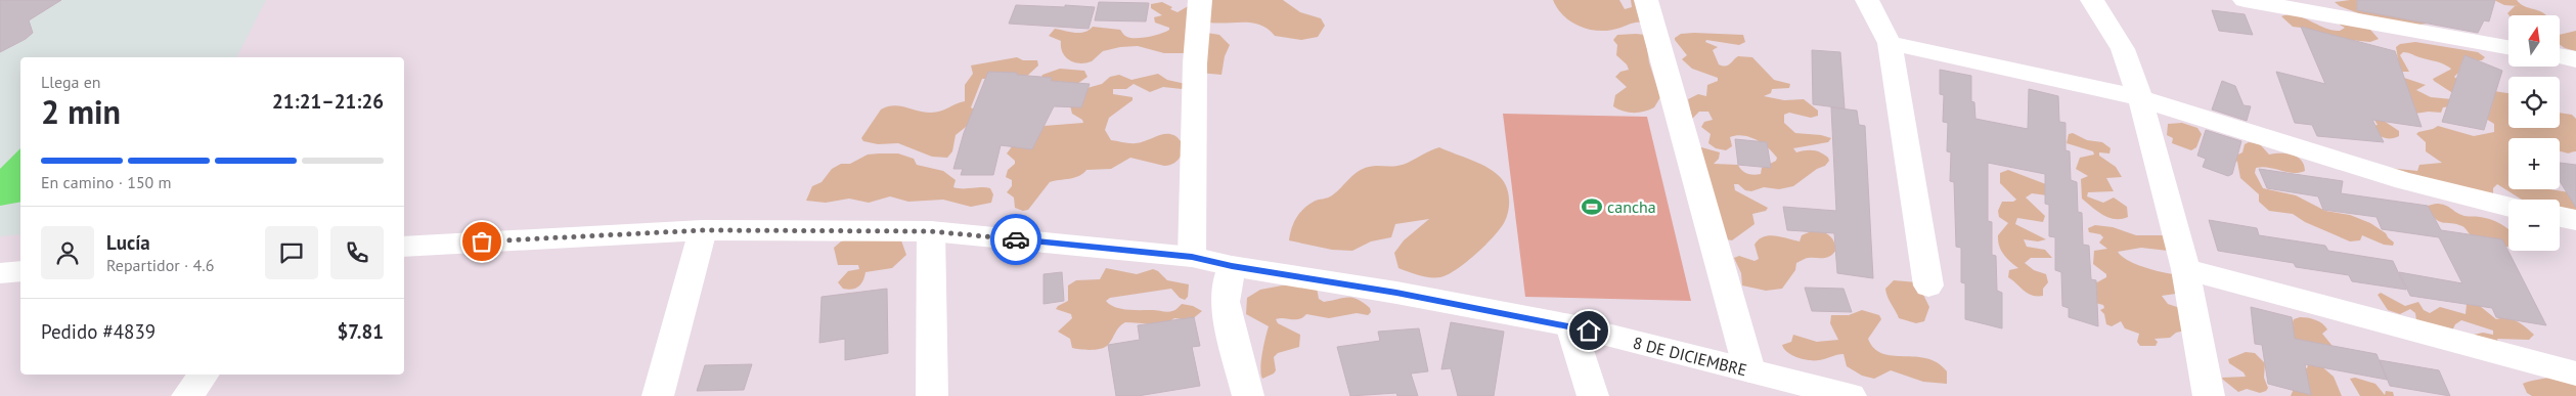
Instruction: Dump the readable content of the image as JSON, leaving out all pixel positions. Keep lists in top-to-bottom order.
{
  "streets": {
    "street": ["8 DE DICIEMBRE"]
  },
  "places": {
    "sports": ["cancha"]
  },
  "north": "top",
  "page": {
    "map_buttons": ["+", "−"],
    "heading": ["2 min", "Llega en", "21:21–21:26"],
    "panel": [
      "Lucía",
      "Repartidor · 4.6",
      "Pedido #4839",
      "$7.81"
    ],
    "bar": "En camino · 150 m"
  }
}
